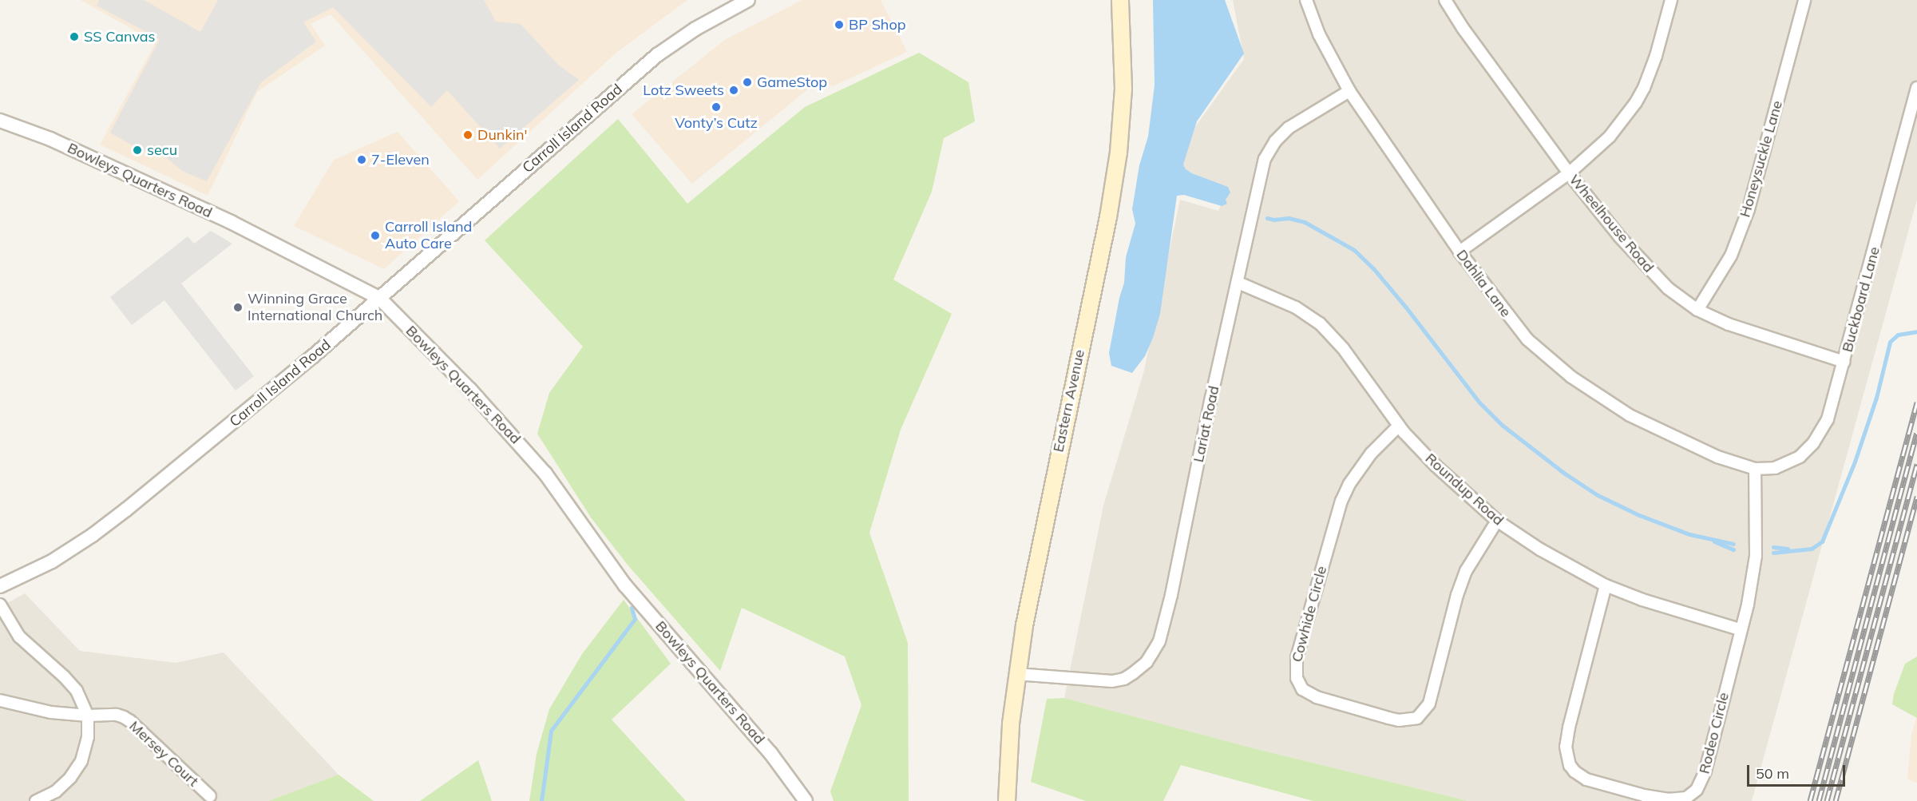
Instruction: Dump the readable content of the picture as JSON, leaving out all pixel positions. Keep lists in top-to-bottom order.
{
  "streets": {
    "main road": ["Eastern Avenue"],
    "street": [
      "Carroll Island Road",
      "Honeysuckle Lane",
      "Bowleys Quarters Road",
      "Wheelhouse Road",
      "Dahlia Lane",
      "Buckboard Lane",
      "Lariat Road",
      "Roundup Road",
      "Cowhide Circle",
      "Rodeo Circle",
      "Mersey Court"
    ]
  },
  "crossings": [
    ["Carroll Island Road", "Bowleys Quarters Road"],
    ["Honeysuckle Lane", "Wheelhouse Road"],
    ["Wheelhouse Road", "Buckboard Lane"],
    ["Dahlia Lane", "Buckboard Lane"],
    ["Dahlia Lane", "Lariat Road"],
    ["Dahlia Lane", "Rodeo Circle"],
    ["Buckboard Lane", "Rodeo Circle"],
    ["Eastern Avenue", "Lariat Road"],
    ["Lariat Road", "Roundup Road"],
    ["Roundup Road", "Cowhide Circle"],
    ["Roundup Road", "Rodeo Circle"]
  ],
  "places": [
    "BP Shop",
    "SS Canvas",
    "GameStop",
    "Lotz Sweets",
    "Vonty’s Cutz",
    "Dunkin'",
    "secu",
    "7-Eleven",
    "Carroll Island Auto Care",
    "Winning Grace International Church"
  ],
  "scale_bar": "50 m"
}
